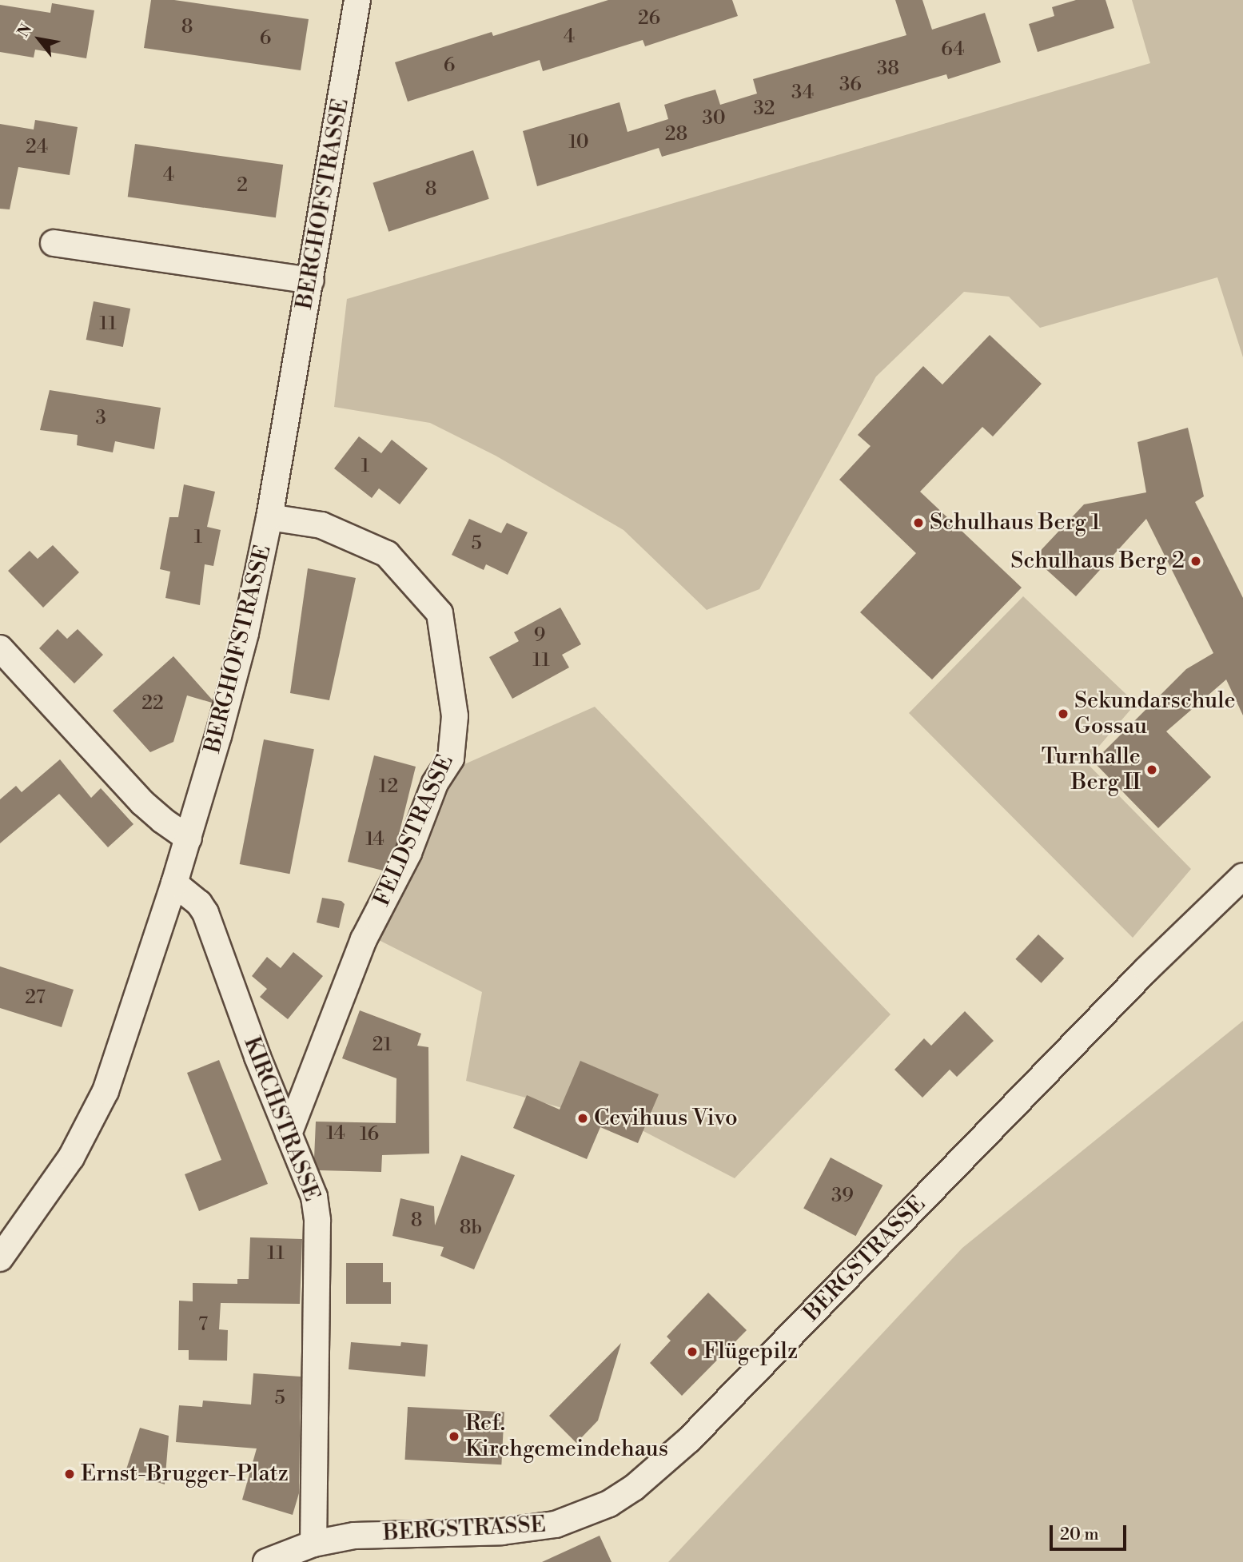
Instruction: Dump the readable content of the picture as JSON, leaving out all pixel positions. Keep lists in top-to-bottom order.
{
  "streets": {
    "street": [
      "BERGHOFSTRASSE",
      "FELDSTRASSE",
      "KIRCHSTRASSE",
      "BERGSTRASSE"
    ]
  },
  "crossings": [
    ["BERGHOFSTRASSE", "FELDSTRASSE"],
    ["BERGHOFSTRASSE", "KIRCHSTRASSE"],
    ["FELDSTRASSE", "KIRCHSTRASSE"],
    ["KIRCHSTRASSE", "BERGSTRASSE"]
  ],
  "places": [
    "Schulhaus Berg 1",
    "Schulhaus Berg 2",
    "Sekundarschule Gossau",
    "Turnhalle Berg II",
    "Cevihuus Vivo",
    "Flügepilz",
    "Ref. Kirchgemeindehaus",
    "Ernst-Brugger-Platz"
  ],
  "house_numbers": [
    "26",
    "8",
    "4",
    "6",
    "64",
    "6",
    "38",
    "36",
    "34",
    "32",
    "30",
    "28",
    "10",
    "24",
    "4",
    "2",
    "8",
    "11",
    "3",
    "1",
    "1",
    "5",
    "9",
    "11",
    "22",
    "12",
    "14",
    "27",
    "21",
    "14",
    "16",
    "39",
    "8",
    "8b",
    "11",
    "7",
    "5"
  ],
  "scale_bar": "20 m",
  "north": "top left"
}
